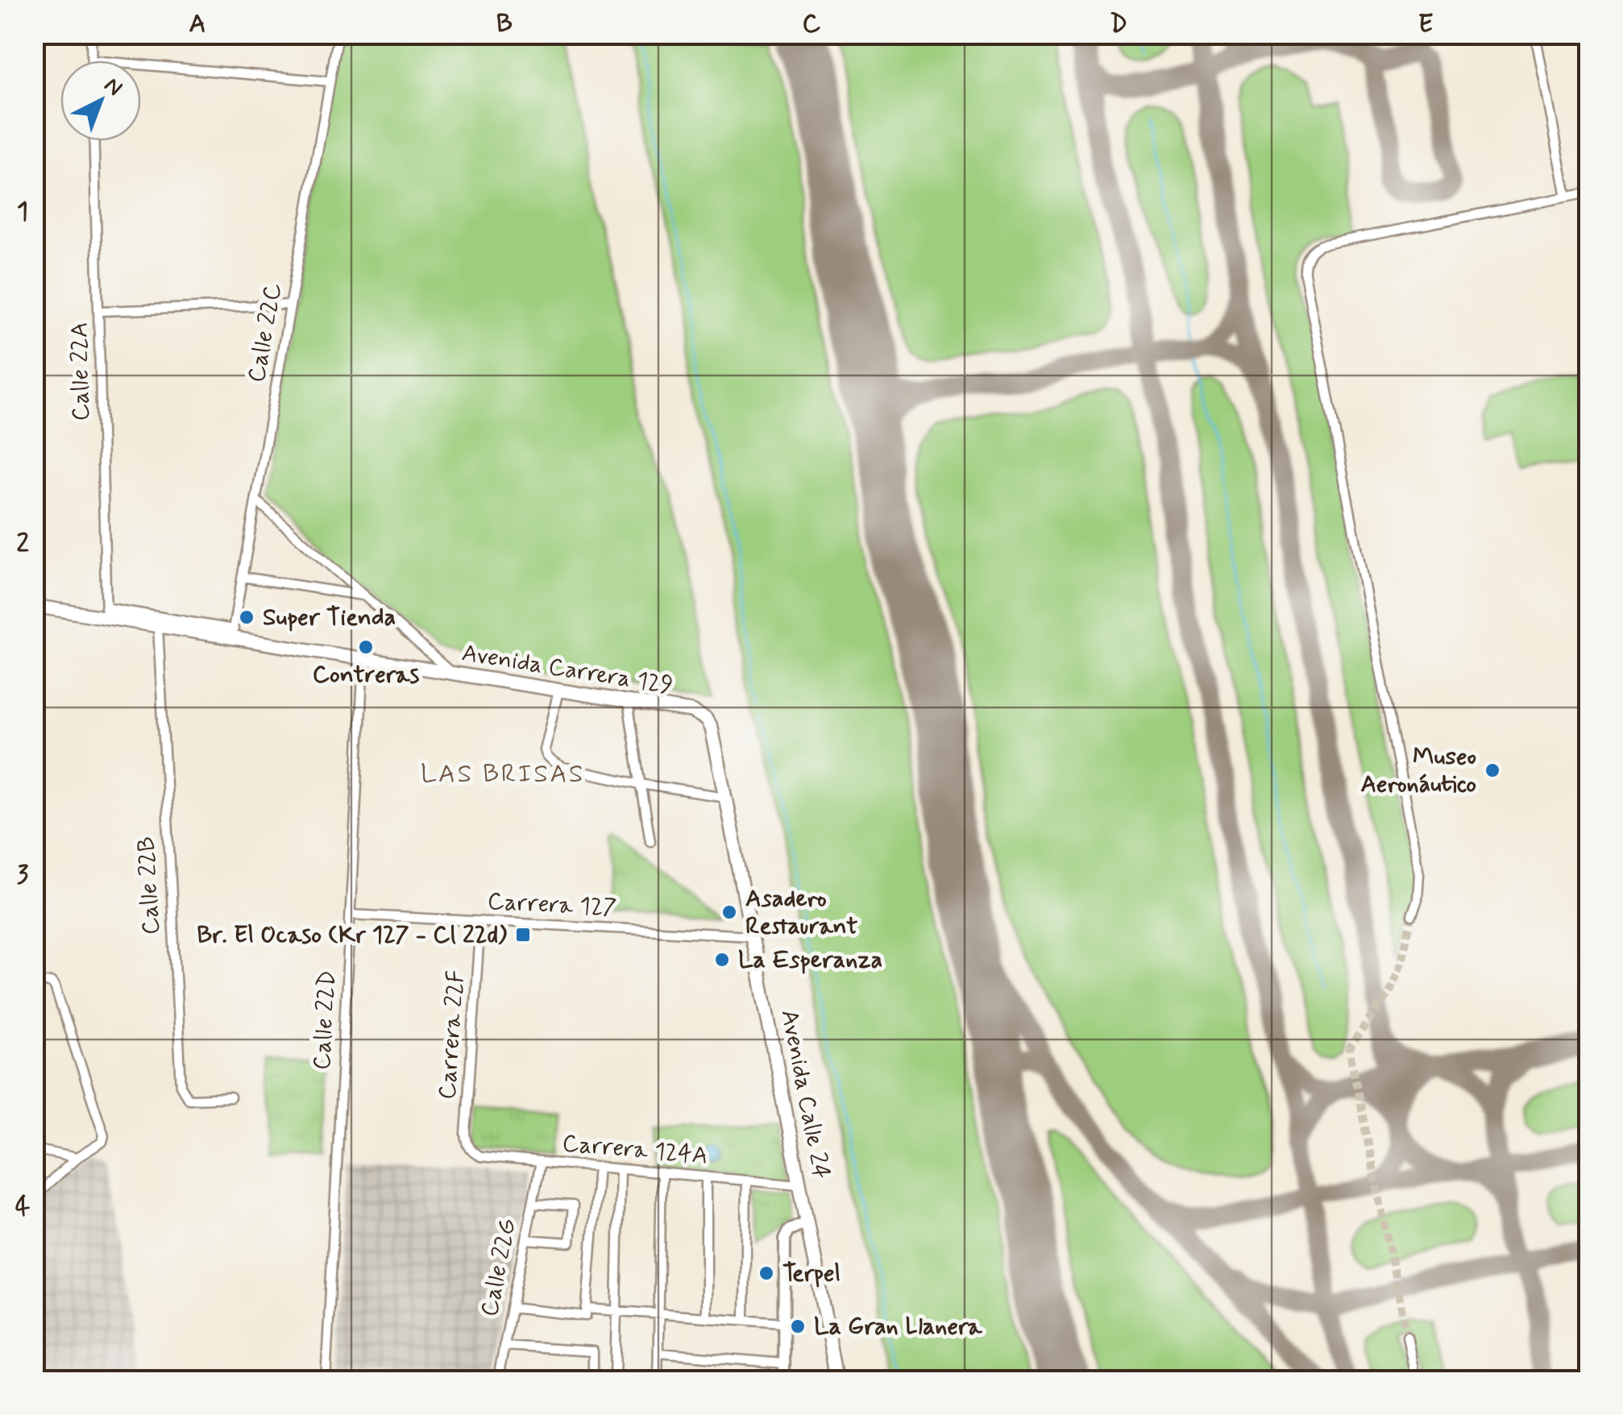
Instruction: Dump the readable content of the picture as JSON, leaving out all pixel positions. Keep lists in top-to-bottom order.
{
  "streets": {
    "main road": ["Avenida Carrera 129", "Avenida Calle 24"],
    "street": [
      "Calle 22C",
      "Calle 22A",
      "Calle 22B",
      "Carrera 127",
      "Calle 22D",
      "Carrera 22F",
      "Carrera 124A",
      "Calle 22G"
    ]
  },
  "crossings": [
    ["Calle 22C", "Avenida Carrera 129"],
    ["Calle 22A", "Avenida Carrera 129"],
    ["Avenida Carrera 129", "Calle 22B"],
    ["Avenida Carrera 129", "Calle 22D"],
    ["Avenida Carrera 129", "Avenida Calle 24"],
    ["Carrera 127", "Calle 22D"],
    ["Carrera 127", "Carrera 22F"],
    ["Carrera 127", "Avenida Calle 24"],
    ["Carrera 22F", "Carrera 124A"],
    ["Avenida Calle 24", "Carrera 124A"],
    ["Carrera 124A", "Calle 22G"]
  ],
  "districts": ["LAS BRISAS"],
  "places": {
    "other": [
      "Super Tienda",
      "Contreras",
      "Museo Aeronáutico",
      "Asadero Restaurant",
      "La Esperanza",
      "Terpel",
      "La Gran Llanera"
    ],
    "transit": ["Br. El Ocaso (Kr 127 - Cl 22d)"]
  },
  "north": "top right",
  "grid": {
    "columns": [
      "A",
      "B",
      "C",
      "D",
      "E"
    ],
    "rows": [
      "1",
      "2",
      "3",
      "4"
    ]
  }
}
